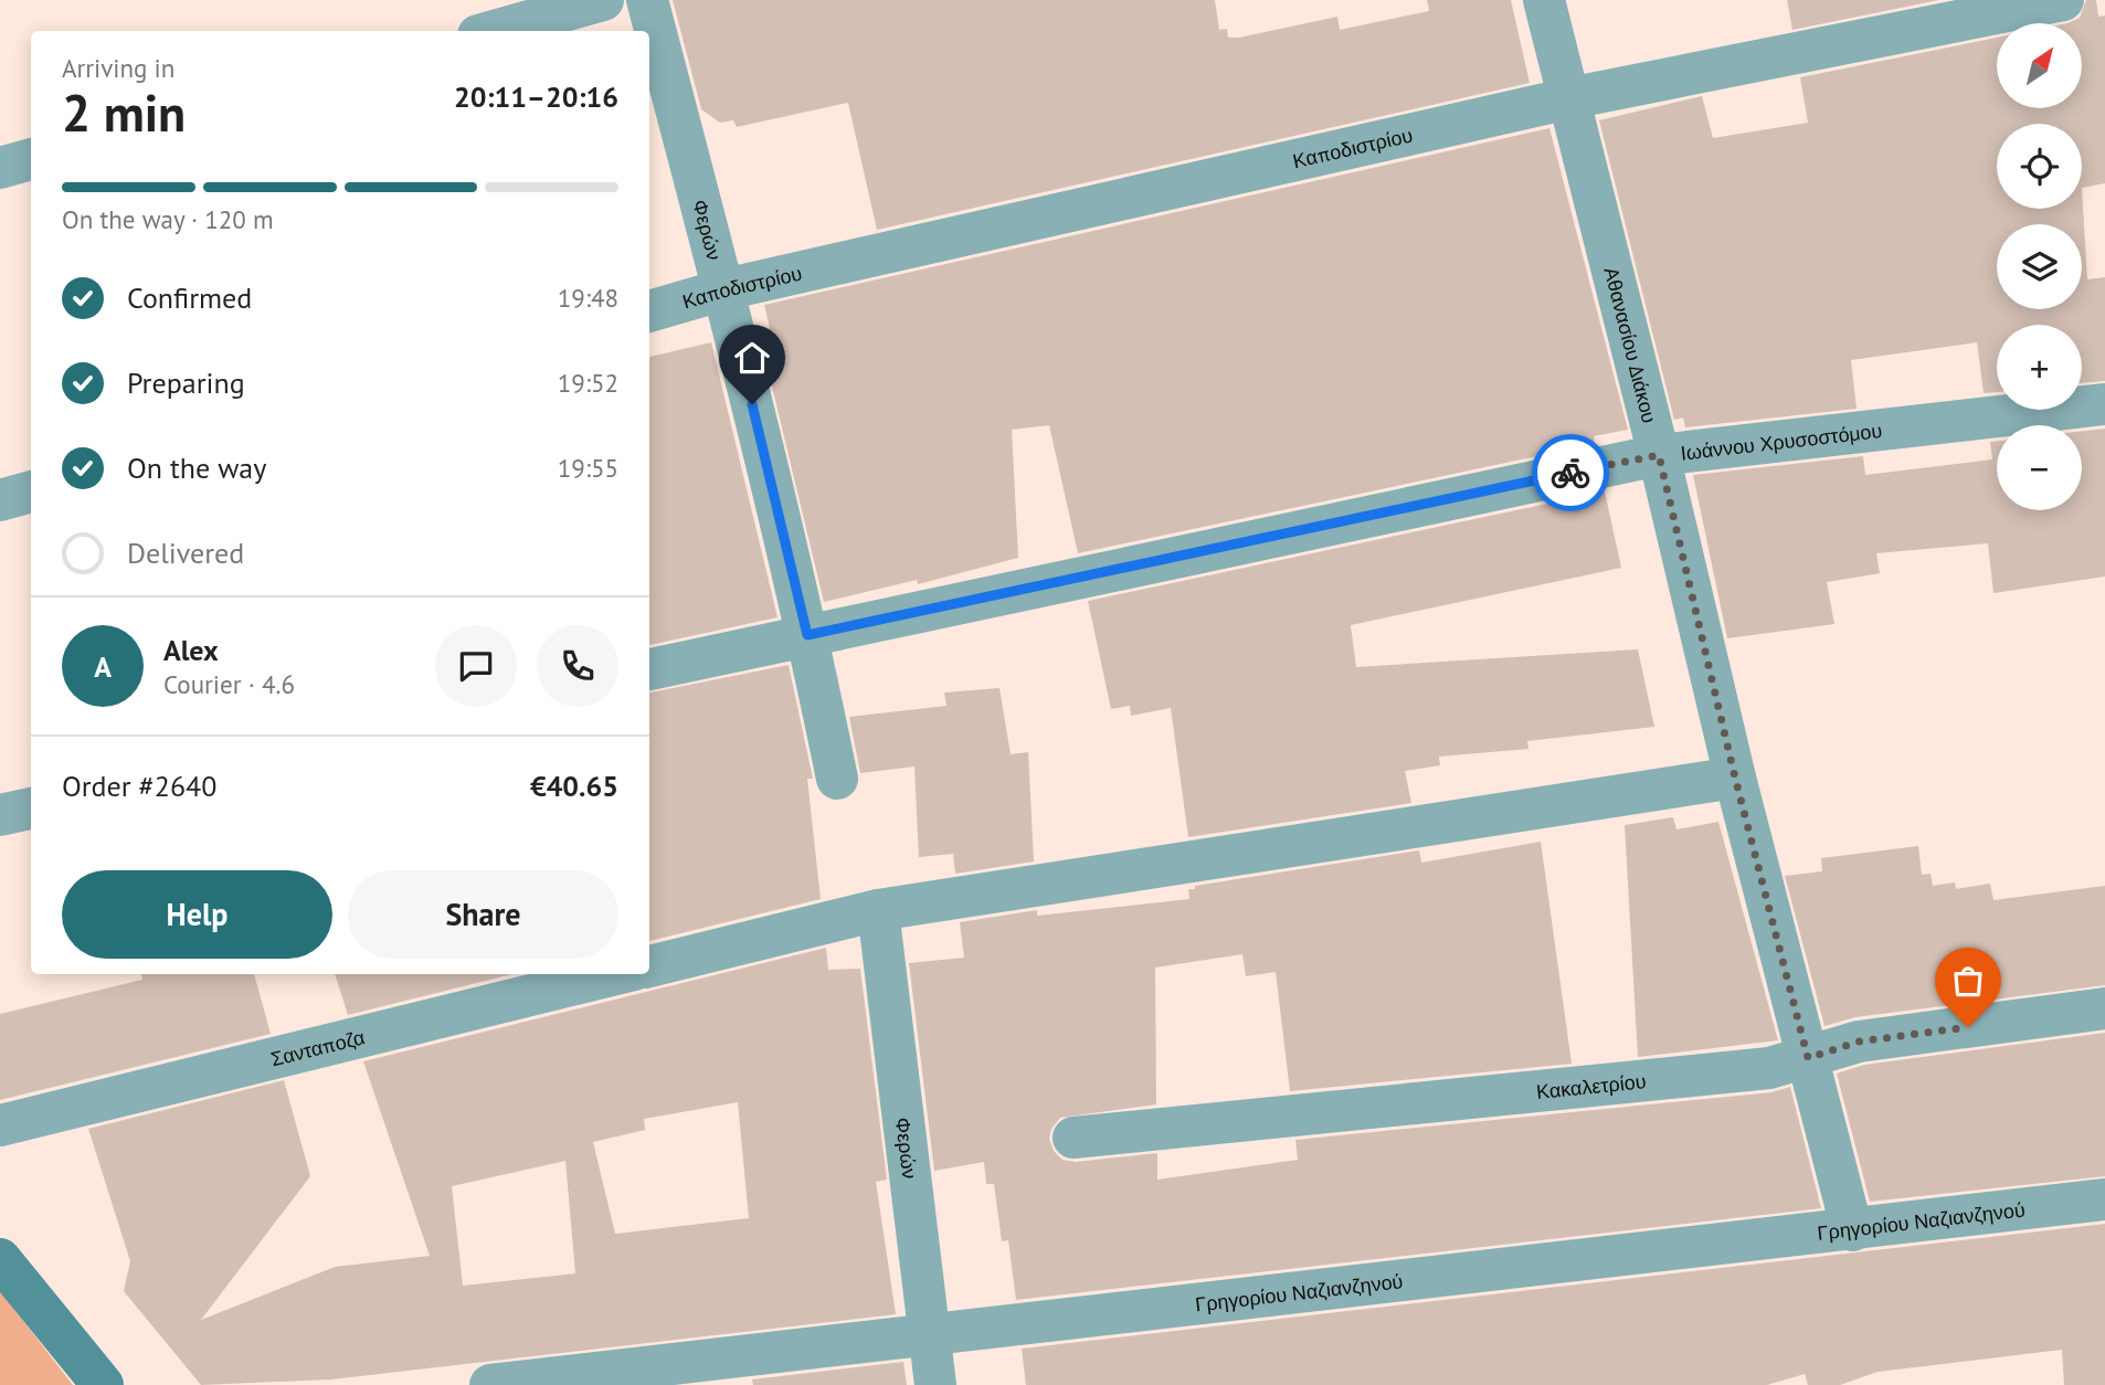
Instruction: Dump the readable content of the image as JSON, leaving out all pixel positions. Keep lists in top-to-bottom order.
{
  "streets": {
    "street": [
      "Καποδιστρίου",
      "Φερών",
      "Αθανασίου Διάκου",
      "Ιωάννου Χρυσοστόμου",
      "Σανταποζα",
      "Κακαλετρίου",
      "Γρηγορίου Ναζιανζηνού"
    ]
  },
  "crossings": [
    ["Καποδιστρίου", "Φερών"],
    ["Καποδιστρίου", "Αθανασίου Διάκου"],
    ["Φερών", "Ιωάννου Χρυσοστόμου"],
    ["Φερών", "Γρηγορίου Ναζιανζηνού"],
    ["Αθανασίου Διάκου", "Ιωάννου Χρυσοστόμου"],
    ["Αθανασίου Διάκου", "Κακαλετρίου"],
    ["Αθανασίου Διάκου", "Γρηγορίου Ναζιανζηνού"]
  ],
  "north": "top right",
  "page": {
    "map_buttons": ["+", "−"],
    "heading": ["2 min", "Arriving in", "20:11–20:16"],
    "panel": [
      "Alex",
      "Courier · 4.6",
      "Order #2640",
      "€40.65"
    ],
    "bar": "On the way · 120 m",
    "list": [
      ["Confirmed", "19:48"],
      ["Preparing", "19:52"],
      ["On the way", "19:55"],
      "Delivered"
    ],
    "round": "A",
    "buttons": ["Help", "Share"]
  }
}
